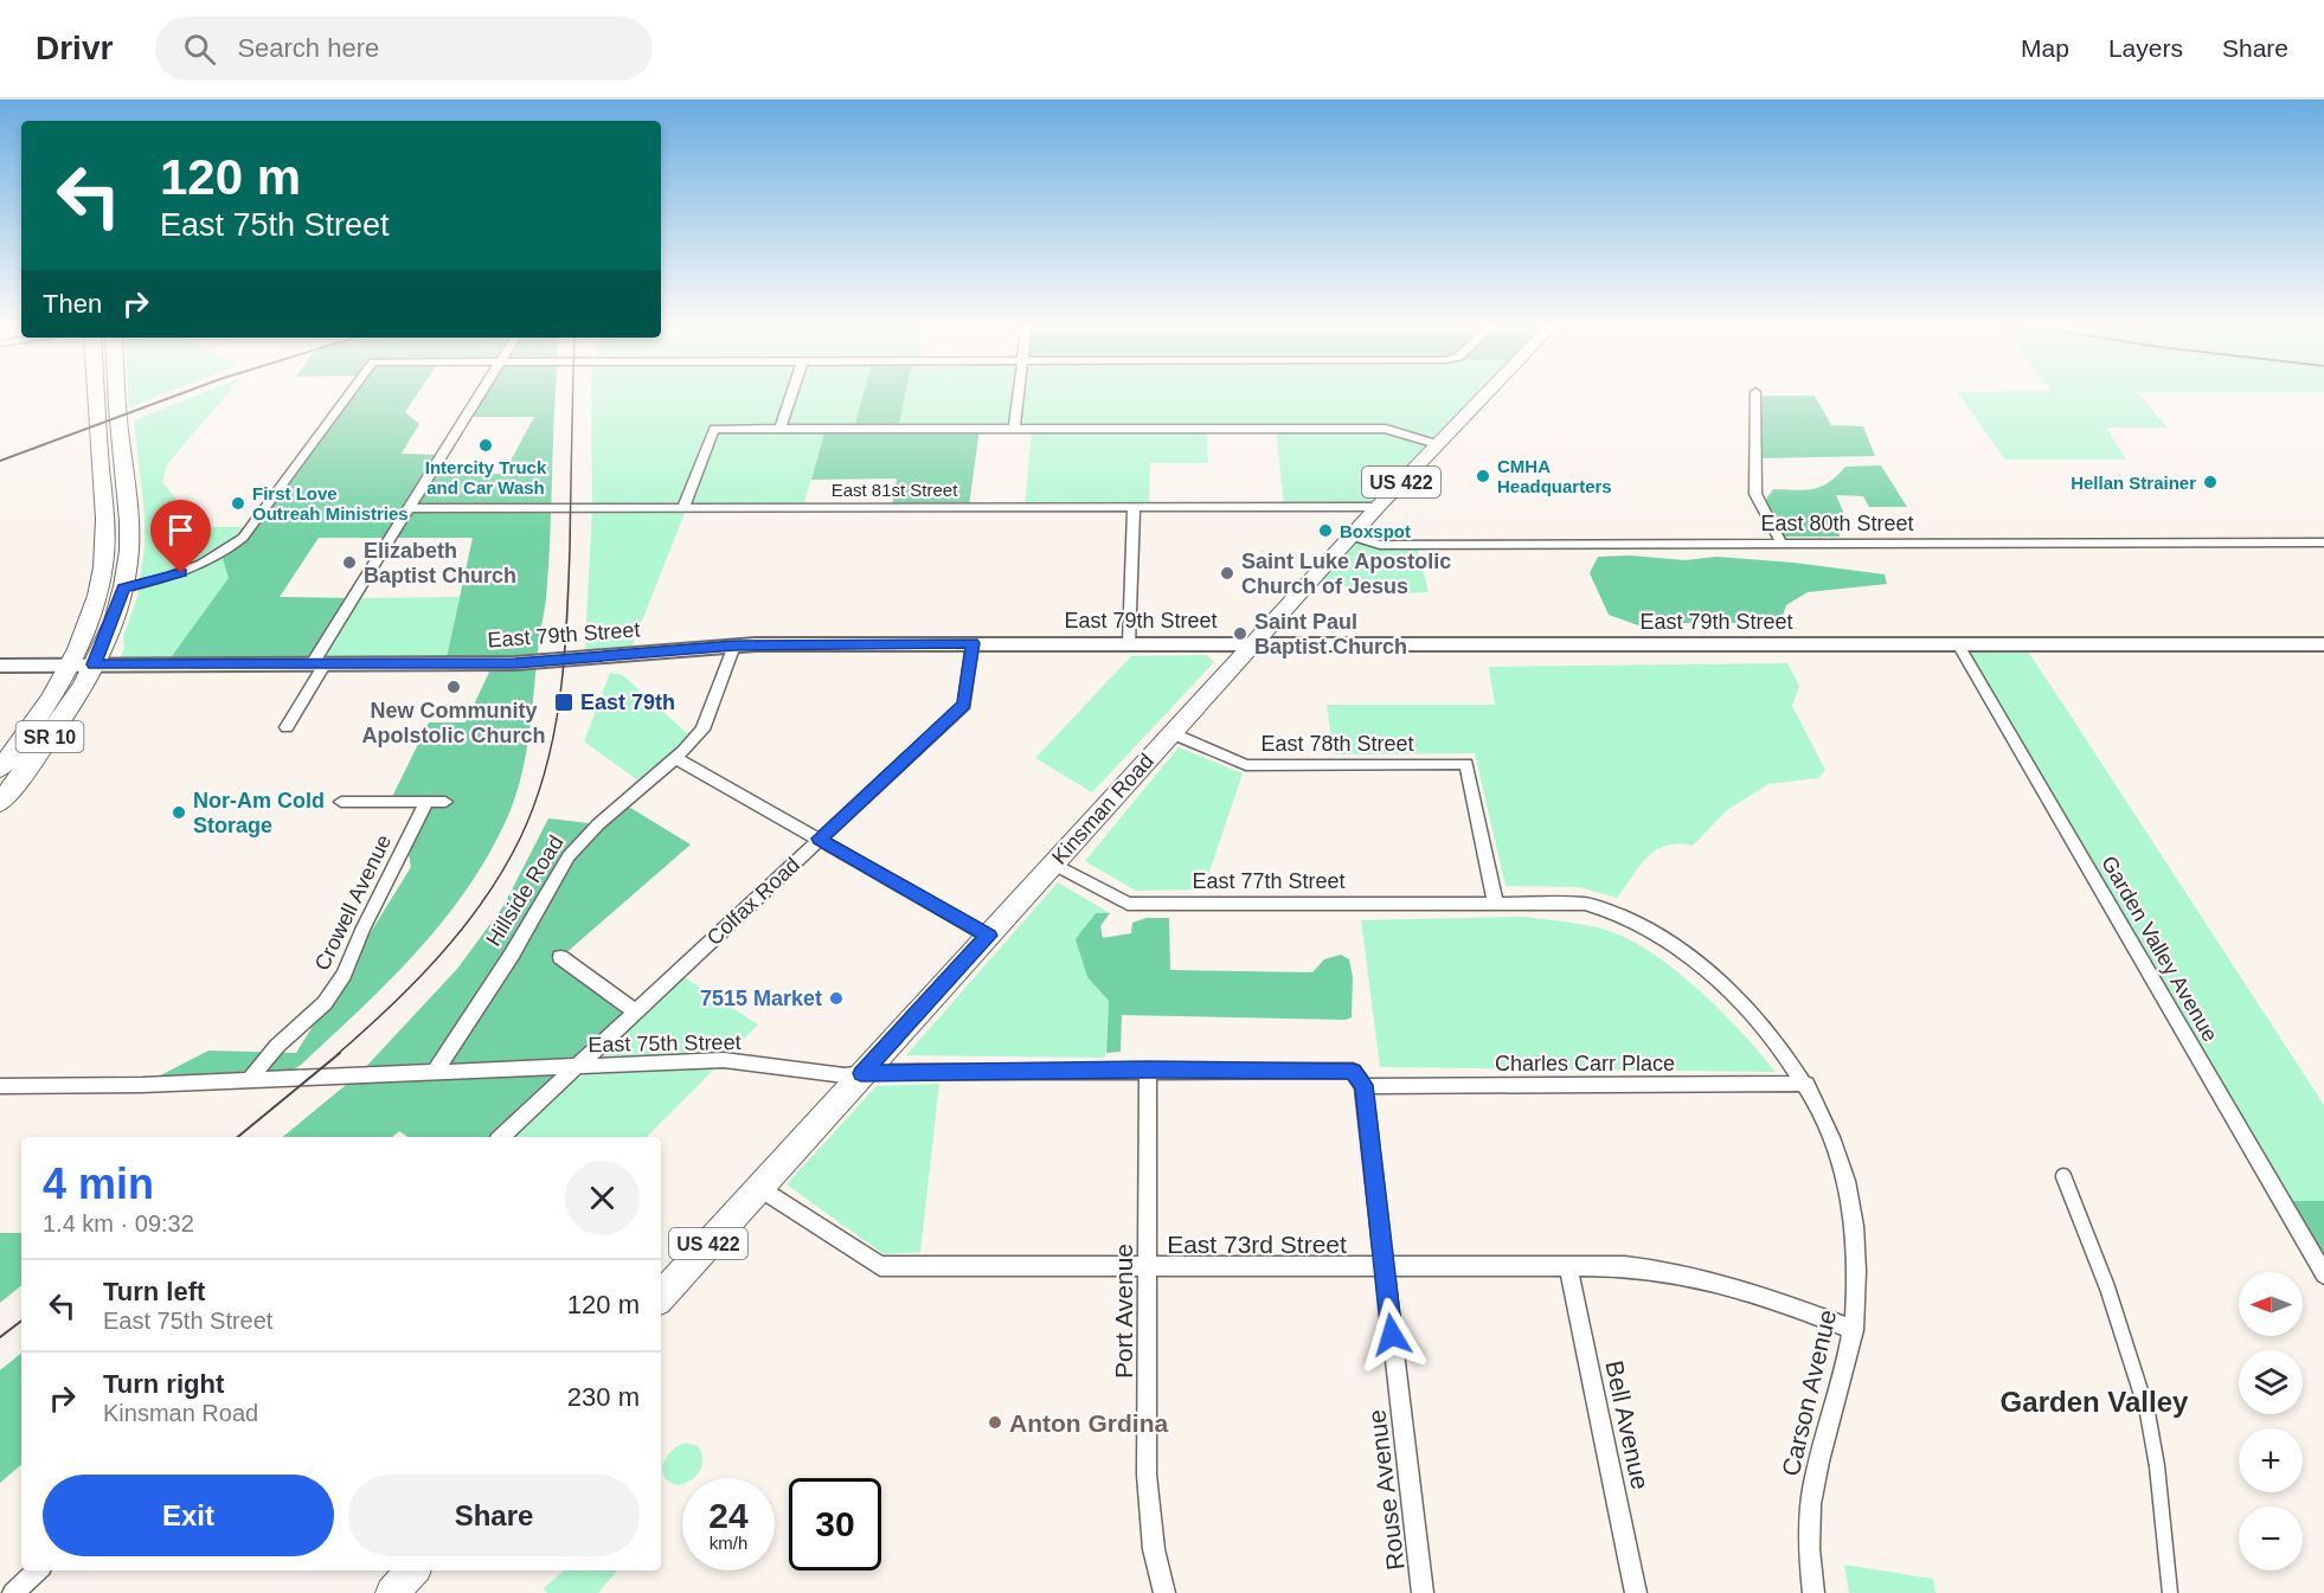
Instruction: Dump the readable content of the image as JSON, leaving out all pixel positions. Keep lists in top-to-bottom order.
{
  "streets": {
    "main road": [
      "US 422",
      "East 79th Street",
      "SR 10",
      "Kinsman Road"
    ],
    "street": [
      "East 81st Street",
      "East 80th Street",
      "East 78th Street",
      "East 77th Street",
      "Hillside Road",
      "Colfax Road",
      "Crowell Avenue",
      "Garden Valley Avenue",
      "East 75th Street",
      "Charles Carr Place",
      "East 73rd Street",
      "Port Avenue",
      "Carson Avenue",
      "Bell Avenue",
      "Rouse Avenue"
    ]
  },
  "crossings": [
    ["East 81st Street", "Kinsman Road"],
    ["East 80th Street", "Kinsman Road"],
    ["East 79th Street", "SR 10"],
    ["East 79th Street", "Kinsman Road"],
    ["East 79th Street", "Hillside Road"],
    ["East 79th Street", "Colfax Road"],
    ["East 79th Street", "Garden Valley Avenue"],
    ["East 78th Street", "Kinsman Road"],
    ["East 78th Street", "East 77th Street"],
    ["East 78th Street", "Carson Avenue"],
    ["Kinsman Road", "East 77th Street"],
    ["Kinsman Road", "East 75th Street"],
    ["Kinsman Road", "East 73rd Street"],
    ["East 77th Street", "Carson Avenue"],
    ["Hillside Road", "East 75th Street"],
    ["Colfax Road", "East 75th Street"],
    ["Crowell Avenue", "East 75th Street"],
    ["East 75th Street", "Charles Carr Place"],
    ["East 75th Street", "Port Avenue"],
    ["East 75th Street", "Rouse Avenue"],
    ["Charles Carr Place", "Carson Avenue"],
    ["Charles Carr Place", "Rouse Avenue"],
    ["East 73rd Street", "Port Avenue"],
    ["East 73rd Street", "Carson Avenue"],
    ["East 73rd Street", "Bell Avenue"],
    ["East 73rd Street", "Rouse Avenue"]
  ],
  "districts": ["Garden Valley"],
  "places": {
    "other": [
      "Intercity Truck and Car Wash",
      "CMHA Headquarters",
      "Hellan Strainer",
      "First Love Outreah Ministries",
      "Boxspot",
      "Elizabeth Baptist Church",
      "Saint Luke Apostolic Church of Jesus",
      "Saint Paul Baptist Church",
      "New Community Apolstolic Church",
      "Nor-Am Cold Storage",
      "7515 Market",
      "Anton Grdina"
    ],
    "transit": ["East 79th"]
  },
  "north": "left",
  "page": {
    "header": "Drivr",
    "search": "Search here",
    "nav": ["Map", "Layers", "Share"],
    "turn": ["120 m", "East 75th Street"],
    "then": "Then",
    "heading": ["4 min", "1.4 km · 09:32"],
    "list": [
      {
        "name": "Turn left",
        "note": "East 75th Street",
        "value": "120 m"
      },
      {
        "name": "Turn right",
        "note": "Kinsman Road",
        "value": "230 m"
      }
    ],
    "map_buttons": ["+", "−"],
    "buttons": ["Exit", "Share"],
    "speed": "24 km/h",
    "limit": "30"
  }
}
